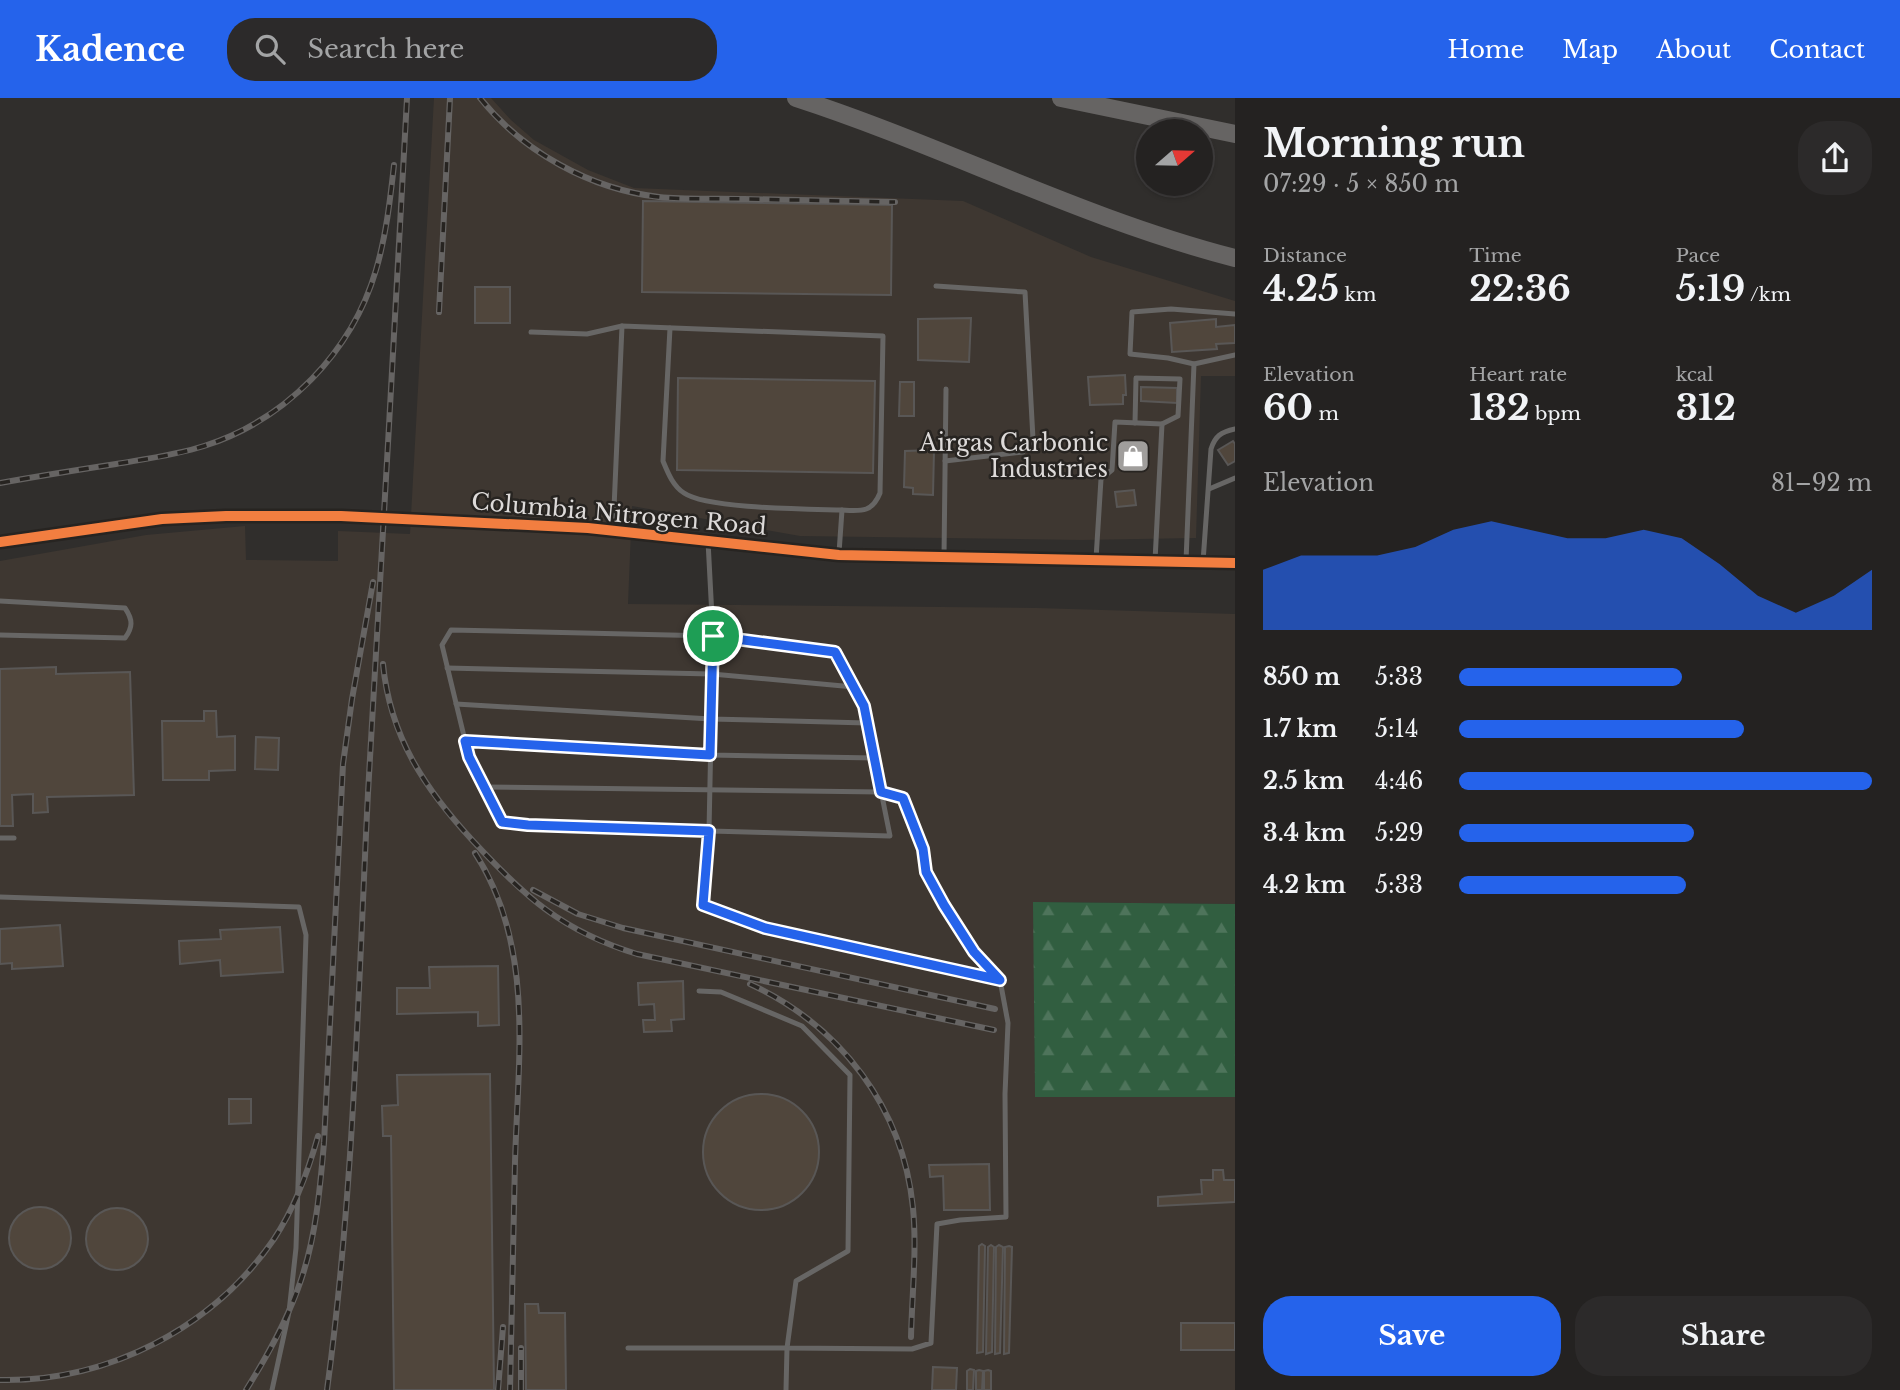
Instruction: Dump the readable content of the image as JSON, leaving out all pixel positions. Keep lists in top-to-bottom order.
{
  "streets": {
    "street": ["Columbia Nitrogen Road"]
  },
  "places": {
    "shop": ["Airgas Carbonic Industries"]
  },
  "north": "right",
  "page": {
    "header": "Kadence",
    "search": "Search here",
    "nav": [
      "Home",
      "Map",
      "About",
      "Contact"
    ],
    "heading": ["Morning run", "07:29 · 5 × 850 m"],
    "stats": [
      ["Distance", "4.25 km"],
      ["Time", "22:36"],
      ["Pace", "5:19 /km"],
      ["Elevation", "60 m"],
      ["Heart rate", "132 bpm"],
      ["kcal", "312"]
    ],
    "chart": ["Elevation", "81–92 m"],
    "list": [
      {
        "name": "850 m",
        "note": "5:33"
      },
      {
        "name": "1.7 km",
        "note": "5:14"
      },
      {
        "name": "2.5 km",
        "note": "4:46"
      },
      {
        "name": "3.4 km",
        "note": "5:29"
      },
      {
        "name": "4.2 km",
        "note": "5:33"
      }
    ],
    "buttons": ["Save", "Share"]
  }
}
